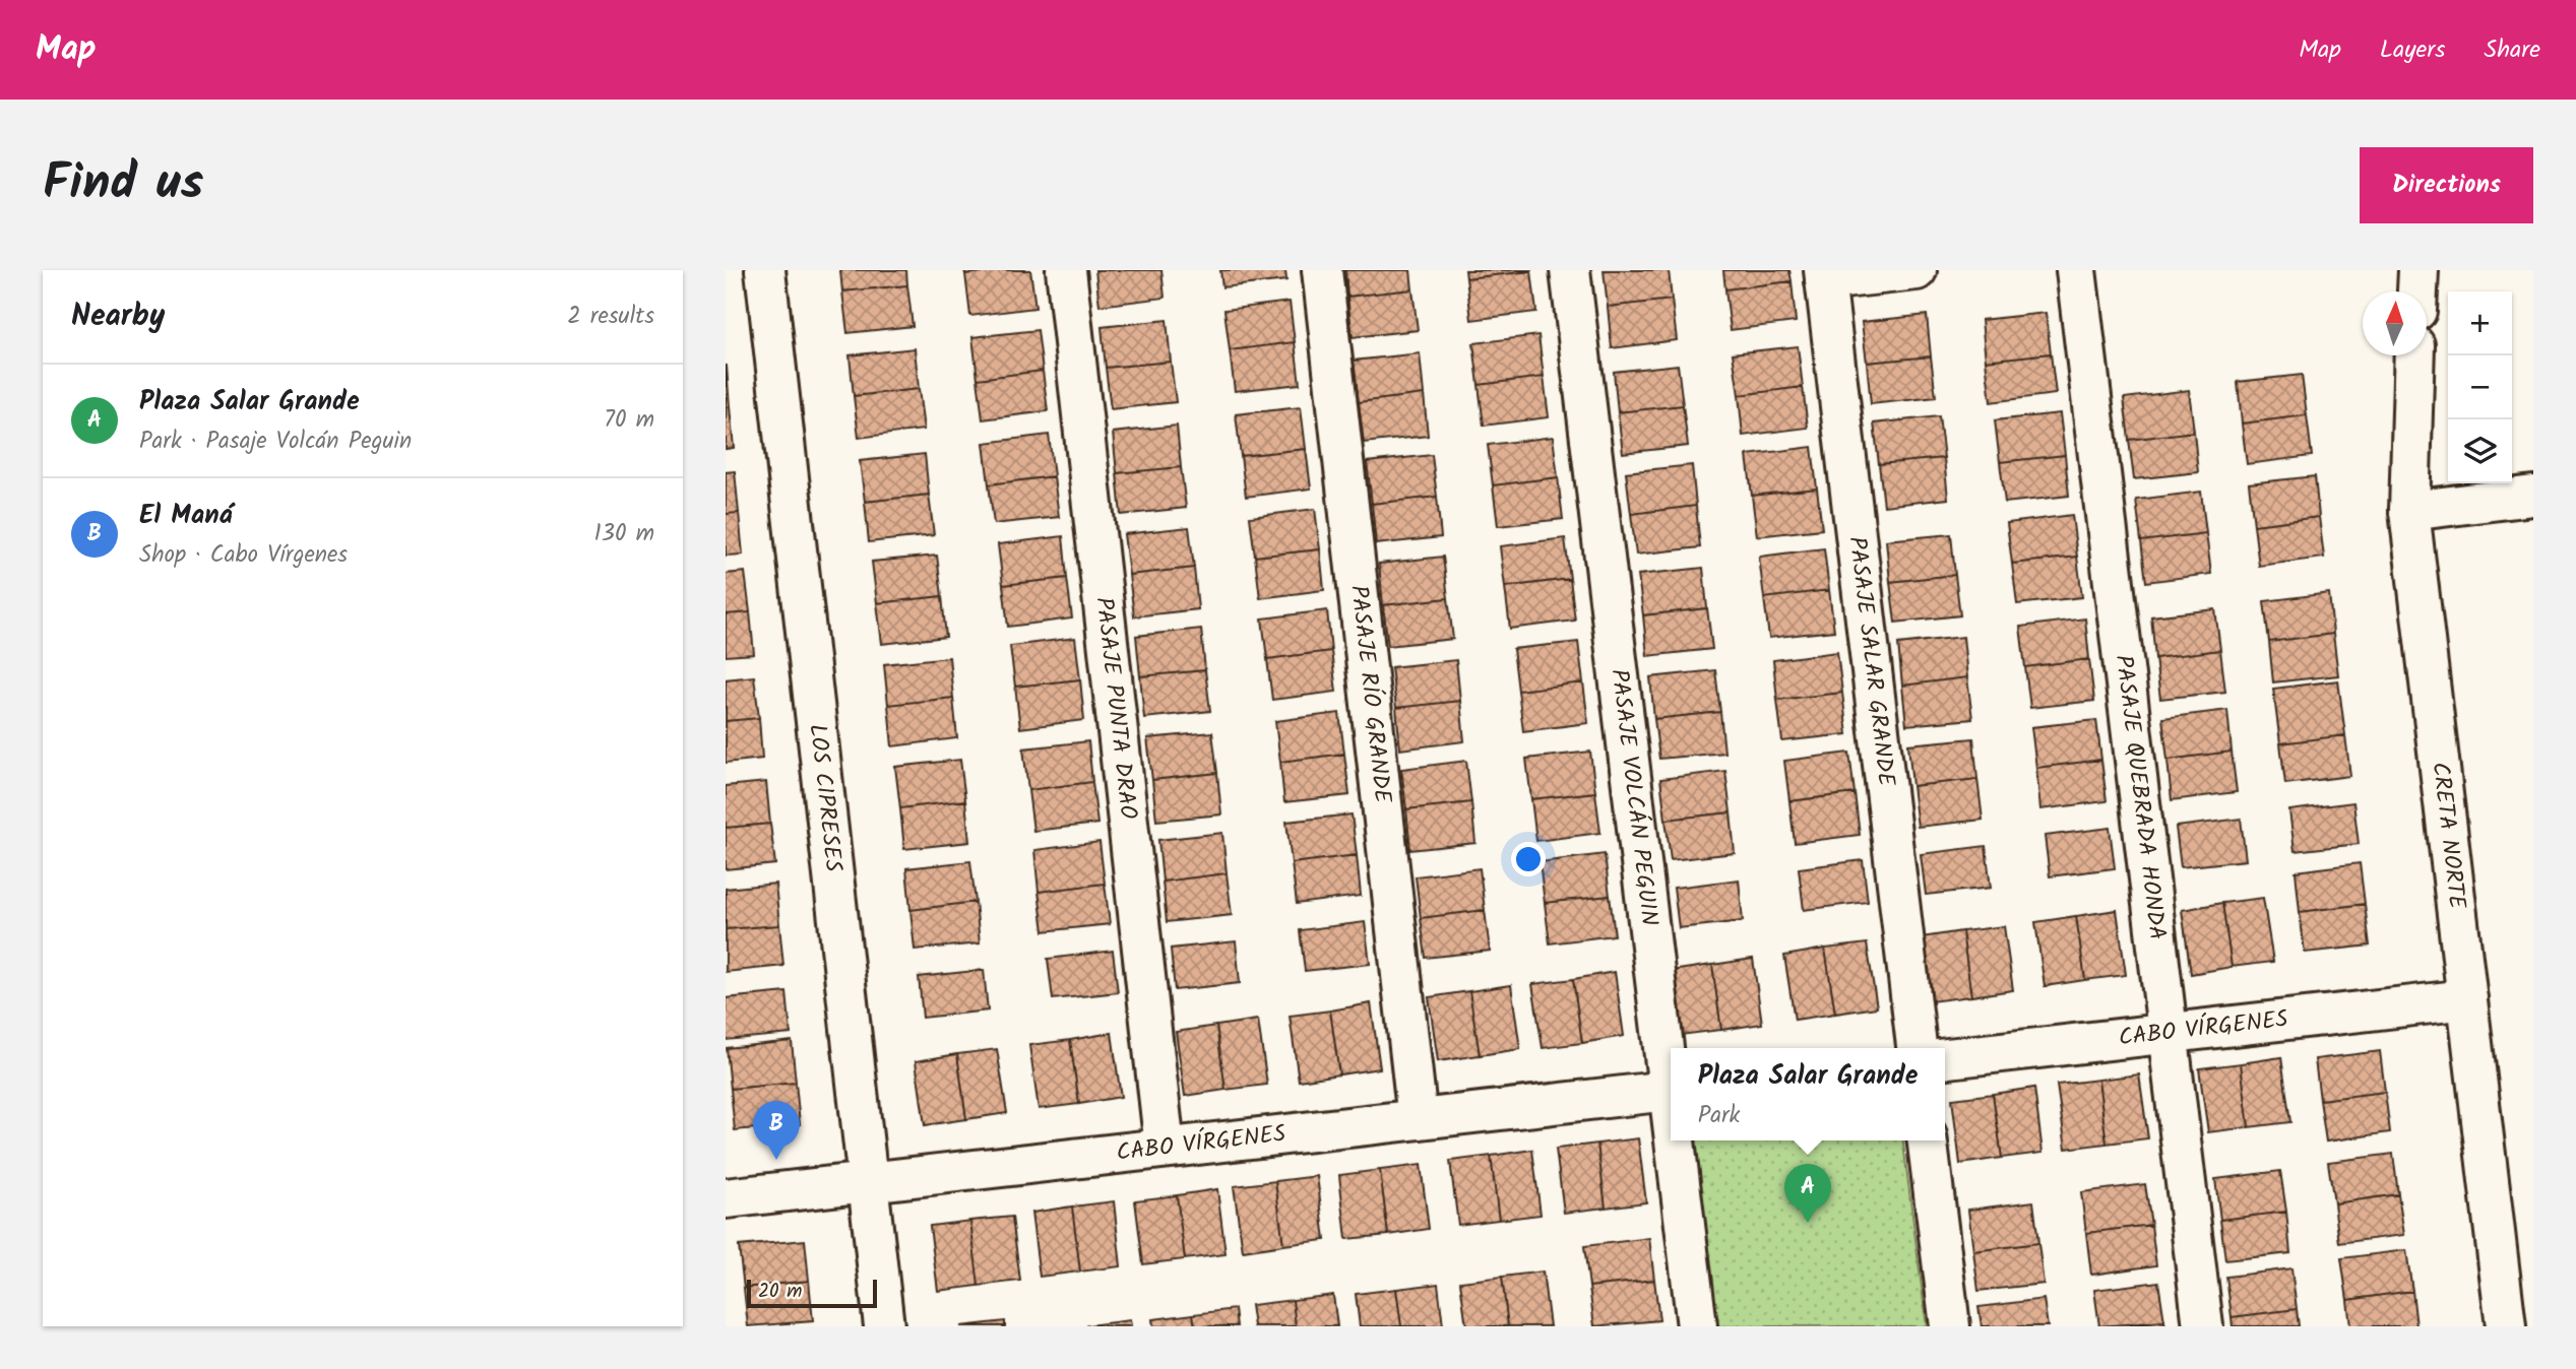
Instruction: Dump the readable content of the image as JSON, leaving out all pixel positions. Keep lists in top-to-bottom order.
{
  "streets": {
    "street": [
      "PASAJE SALAR GRANDE",
      "PASAJE RÍO GRANDE",
      "PASAJE PUNTA DRAO",
      "LOS CIPRESES",
      "PASAJE VOLCÁN PEGUIN",
      "PASAJE QUEBRADA HONDA",
      "CRETA NORTE",
      "CABO VÍRGENES"
    ]
  },
  "crossings": [
    ["PASAJE RÍO GRANDE", "CABO VÍRGENES"],
    ["PASAJE PUNTA DRAO", "CABO VÍRGENES"],
    ["LOS CIPRESES", "CABO VÍRGENES"],
    ["PASAJE QUEBRADA HONDA", "CABO VÍRGENES"],
    ["CRETA NORTE", "CABO VÍRGENES"]
  ],
  "scale_bar": "20 m",
  "north": "top",
  "page": {
    "header": "Map",
    "nav": ["Map", "Layers", "Share"],
    "title": "Find us",
    "buttons": "Directions",
    "heading": ["Nearby", "2 results"],
    "map_buttons": ["+", "−"],
    "list": [
      {
        "mark": "A",
        "name": "Plaza Salar Grande",
        "note": "Park · Pasaje Volcán Peguin",
        "value": "70 m"
      },
      {
        "mark": "B",
        "name": "El Maná",
        "note": "Shop · Cabo Vírgenes",
        "value": "130 m"
      }
    ],
    "popup": ["Plaza Salar Grande", "Park"],
    "pins": ["B", "A"],
    "scale": "20 m"
  }
}
